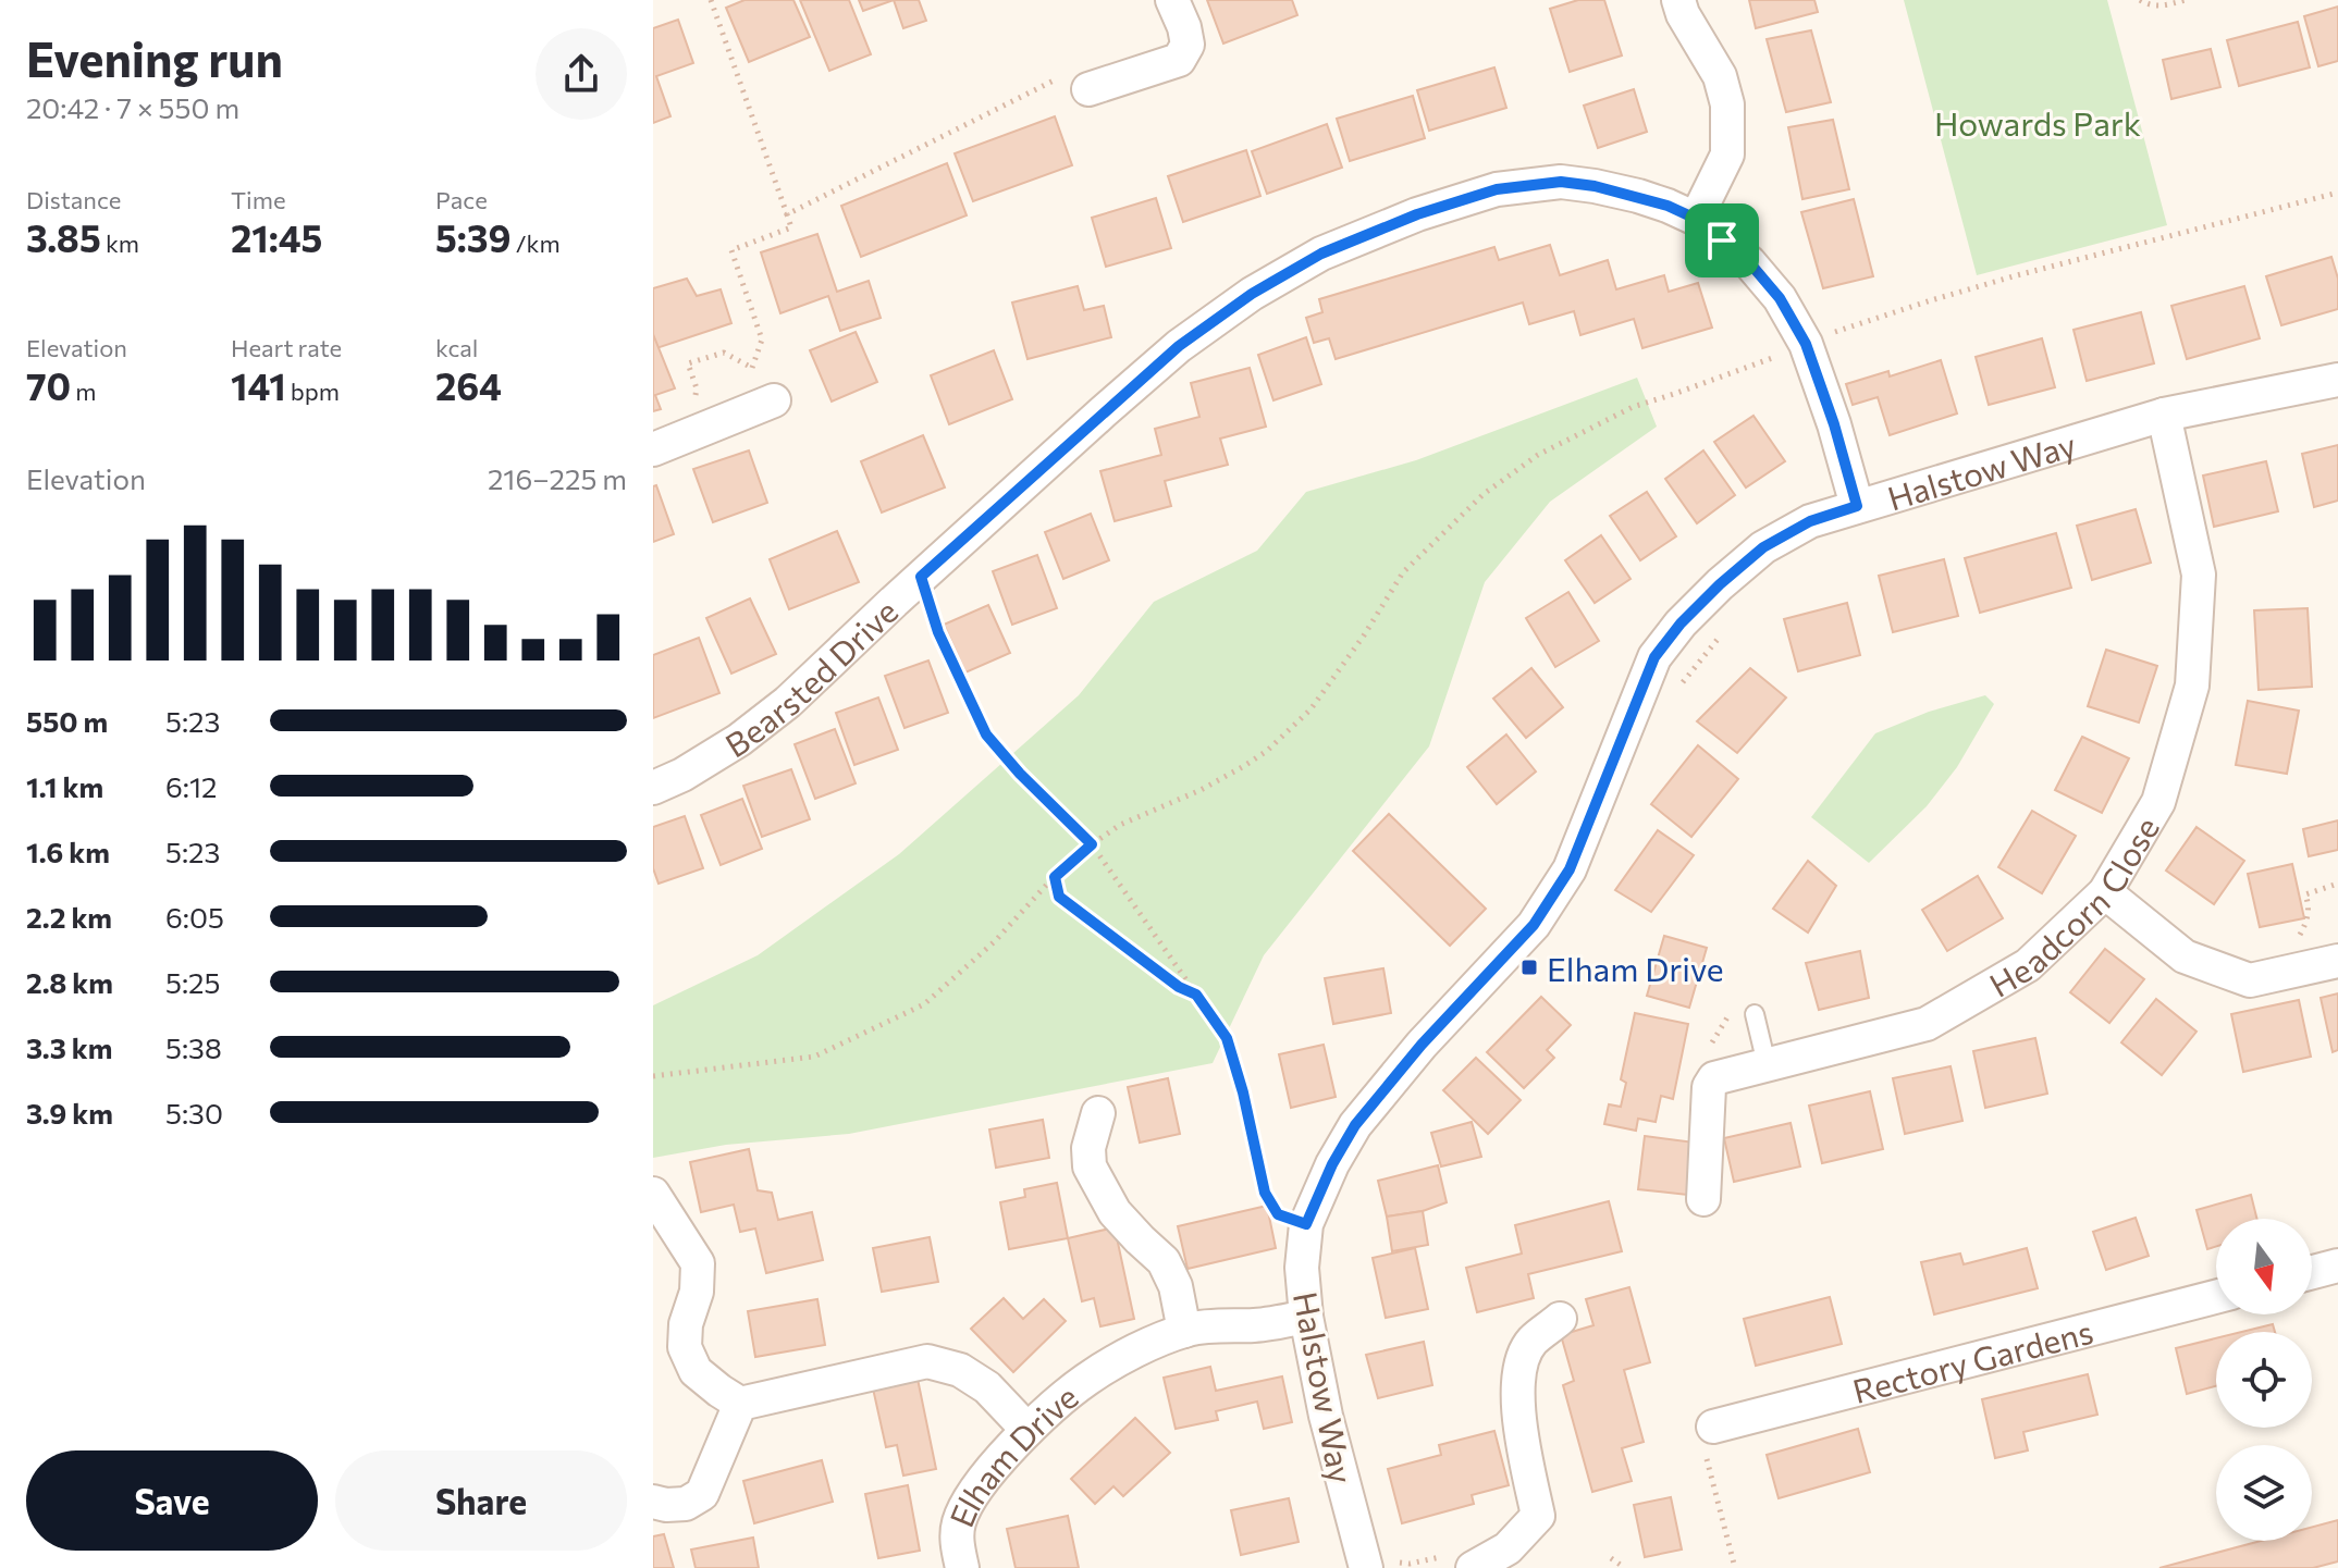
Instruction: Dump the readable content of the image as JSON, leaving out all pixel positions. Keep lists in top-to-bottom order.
{
  "streets": {
    "street": [
      "Halstow Way",
      "Bearsted Drive",
      "Headcorn Close",
      "Rectory Gardens",
      "Elham Drive"
    ]
  },
  "crossings": [
    ["Halstow Way", "Bearsted Drive"],
    ["Halstow Way", "Headcorn Close"],
    ["Halstow Way", "Elham Drive"]
  ],
  "parks": ["Howards Park"],
  "places": {
    "transit": ["Elham Drive"]
  },
  "north": "bottom",
  "page": {
    "heading": ["Evening run", "20:42 · 7 × 550 m"],
    "stats": [
      ["Distance", "3.85 km"],
      ["Time", "21:45"],
      ["Pace", "5:39 /km"],
      ["Elevation", "70 m"],
      ["Heart rate", "141 bpm"],
      ["kcal", "264"]
    ],
    "chart": ["Elevation", "216–225 m"],
    "list": [
      {
        "name": "550 m",
        "note": "5:23"
      },
      {
        "name": "1.1 km",
        "note": "6:12"
      },
      {
        "name": "1.6 km",
        "note": "5:23"
      },
      {
        "name": "2.2 km",
        "note": "6:05"
      },
      {
        "name": "2.8 km",
        "note": "5:25"
      },
      {
        "name": "3.3 km",
        "note": "5:38"
      },
      {
        "name": "3.9 km",
        "note": "5:30"
      }
    ],
    "buttons": ["Save", "Share"]
  }
}
